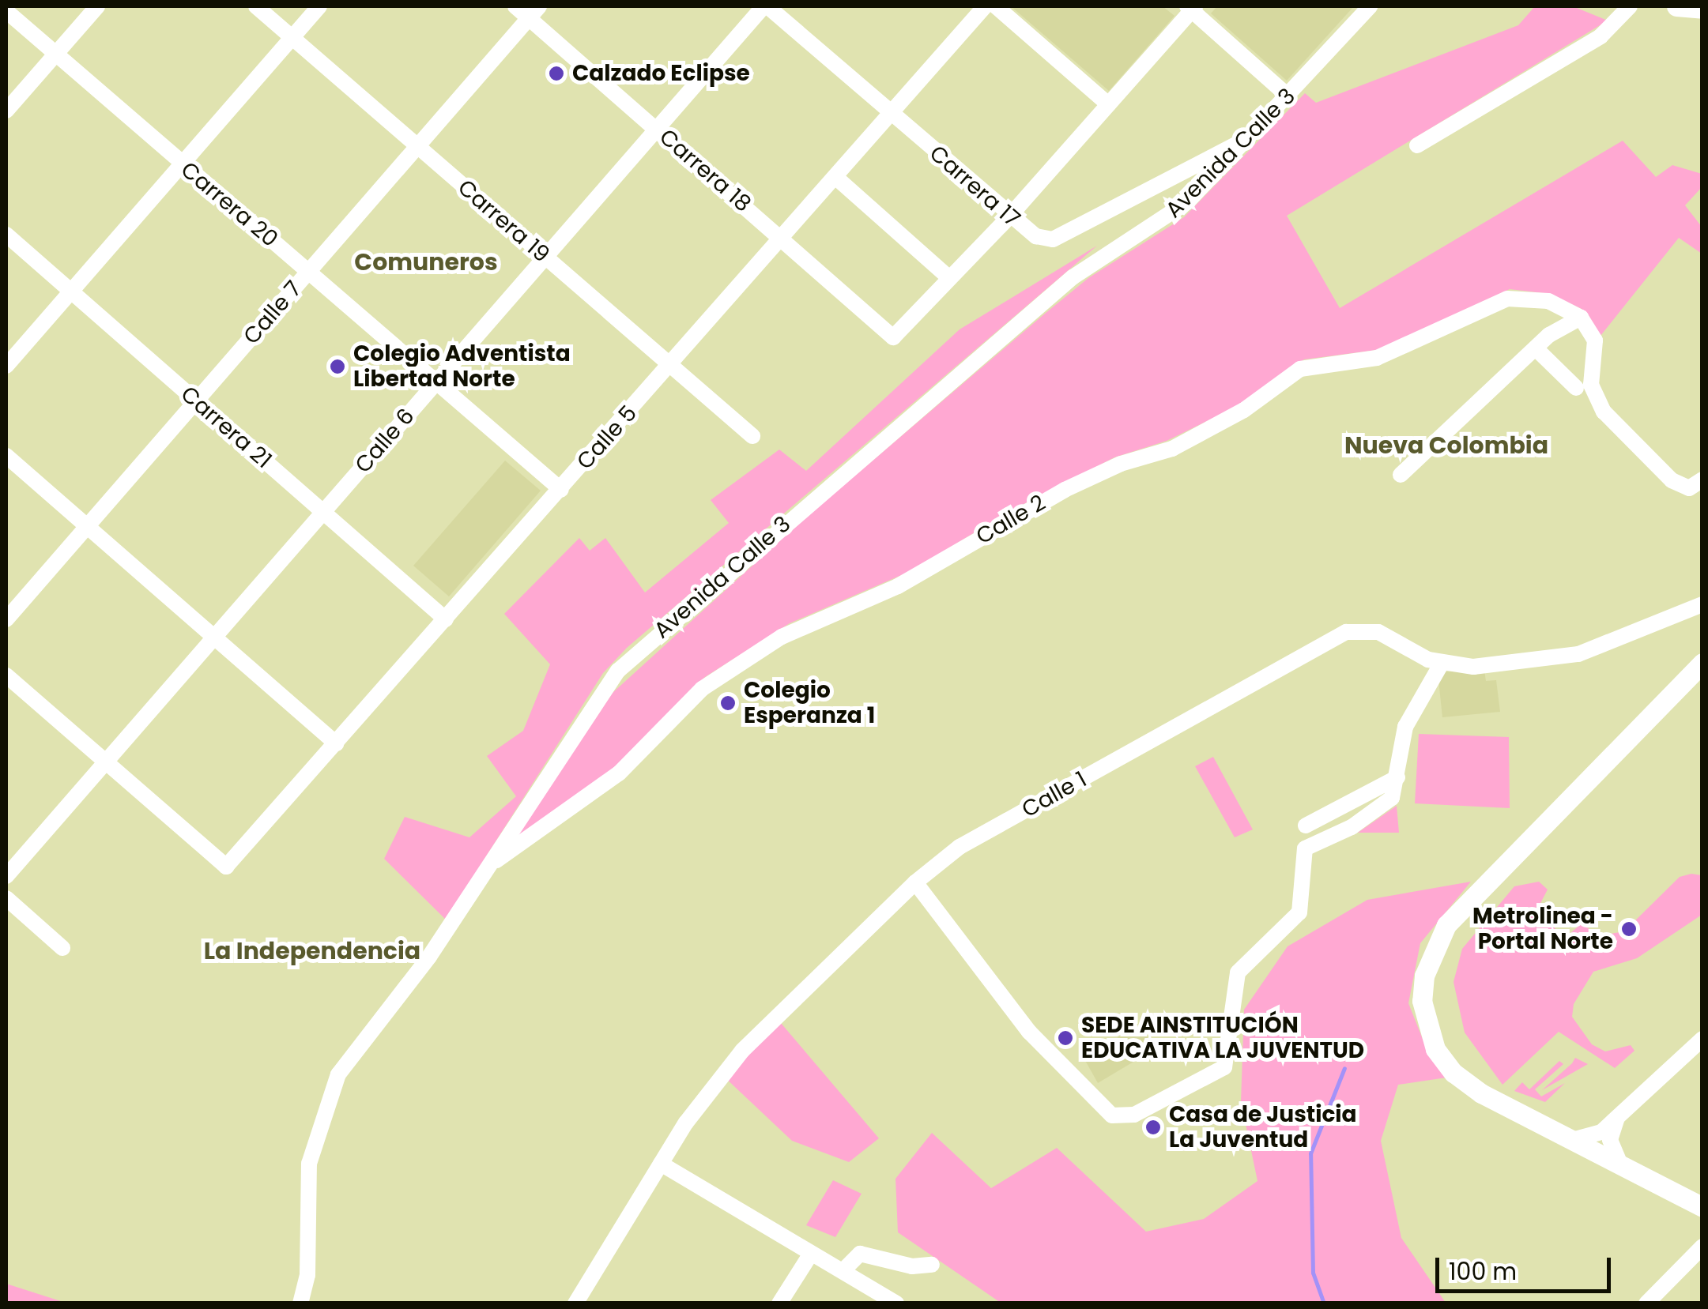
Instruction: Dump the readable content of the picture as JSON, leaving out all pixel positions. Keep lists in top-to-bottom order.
{
  "streets": {
    "street": [
      "Avenida Calle 3",
      "Carrera 18",
      "Carrera 17",
      "Carrera 20",
      "Carrera 19",
      "Calle 7",
      "Carrera 21",
      "Calle 5",
      "Calle 6",
      "Calle 2",
      "Calle 1"
    ]
  },
  "crossings": [
    ["Avenida Calle 3", "Carrera 17"],
    ["Avenida Calle 3", "Calle 2"],
    ["Carrera 18", "Calle 7"],
    ["Carrera 18", "Calle 5"],
    ["Carrera 18", "Calle 6"],
    ["Carrera 17", "Calle 5"],
    ["Carrera 17", "Calle 6"],
    ["Carrera 20", "Calle 7"],
    ["Carrera 20", "Calle 5"],
    ["Carrera 20", "Calle 6"],
    ["Carrera 19", "Calle 7"],
    ["Carrera 19", "Calle 5"],
    ["Carrera 19", "Calle 6"],
    ["Calle 7", "Carrera 21"],
    ["Carrera 21", "Calle 5"],
    ["Carrera 21", "Calle 6"],
    ["Calle 5", "Calle 6"]
  ],
  "districts": ["Comuneros", "Nueva Colombia", "La Independencia"],
  "places": [
    "Calzado Eclipse",
    "Colegio Adventista Libertad Norte",
    "Colegio Esperanza 1",
    "Metrolinea - Portal Norte",
    "SEDE AINSTITUCIÓN EDUCATIVA LA JUVENTUD",
    "Casa de Justicia La Juventud"
  ],
  "scale_bar": "100 m"
}
